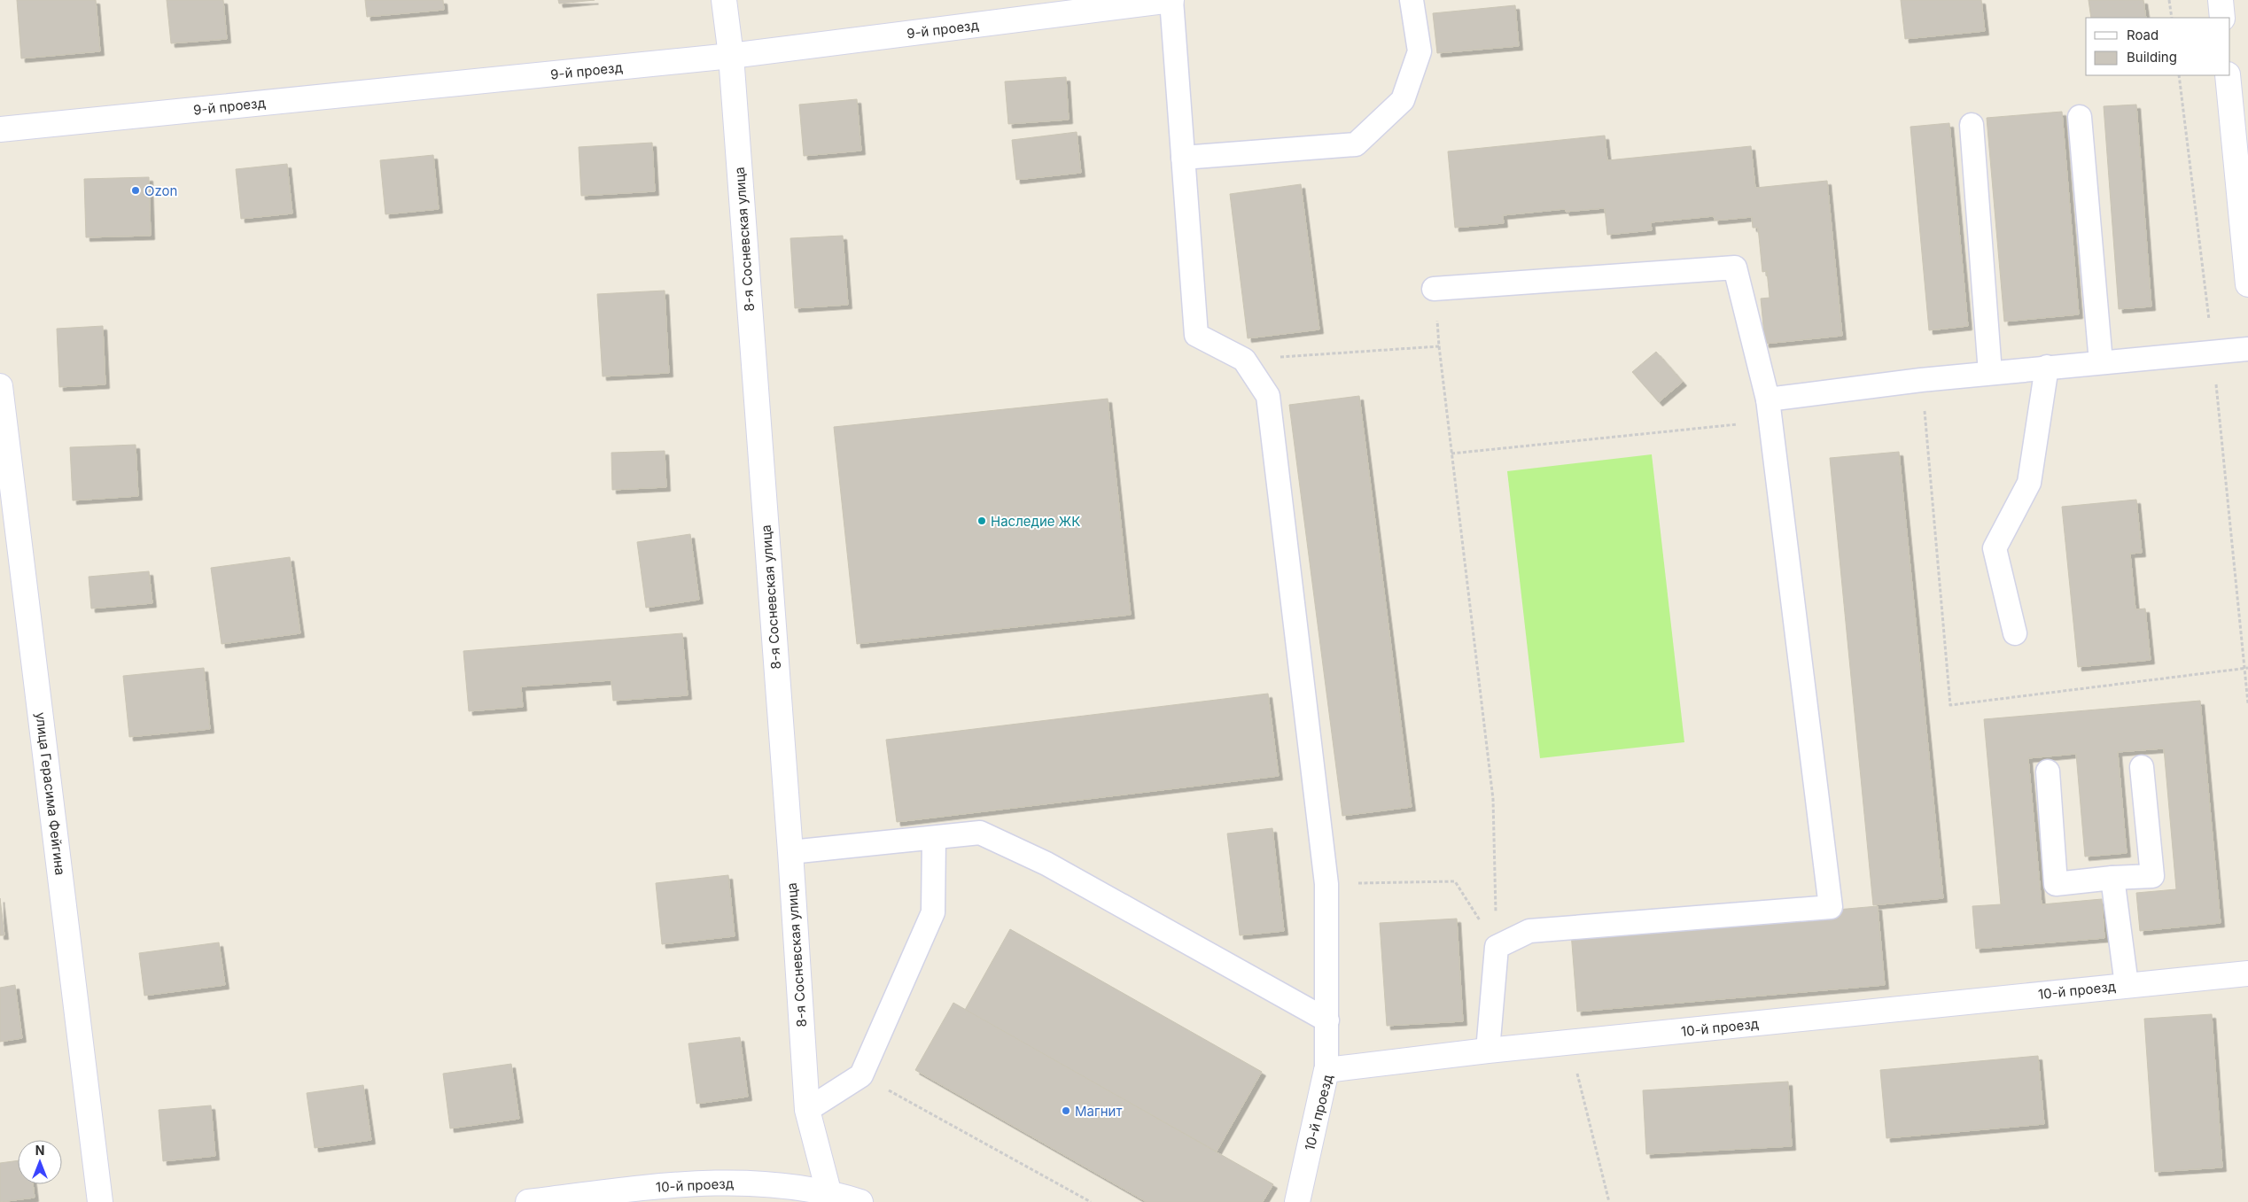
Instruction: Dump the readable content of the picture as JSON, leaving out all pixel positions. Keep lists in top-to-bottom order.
{
  "streets": {
    "street": [
      "9-й проезд",
      "8-я Сосневская улица",
      "улица Герасима Фейгина",
      "10-й проезд"
    ]
  },
  "crossings": [
    ["9-й проезд", "8-я Сосневская улица"],
    ["8-я Сосневская улица", "10-й проезд"]
  ],
  "places": ["Ozon", "Наследие ЖК", "Магнит"],
  "legend": ["Road", "Building"],
  "north": "top"
}
